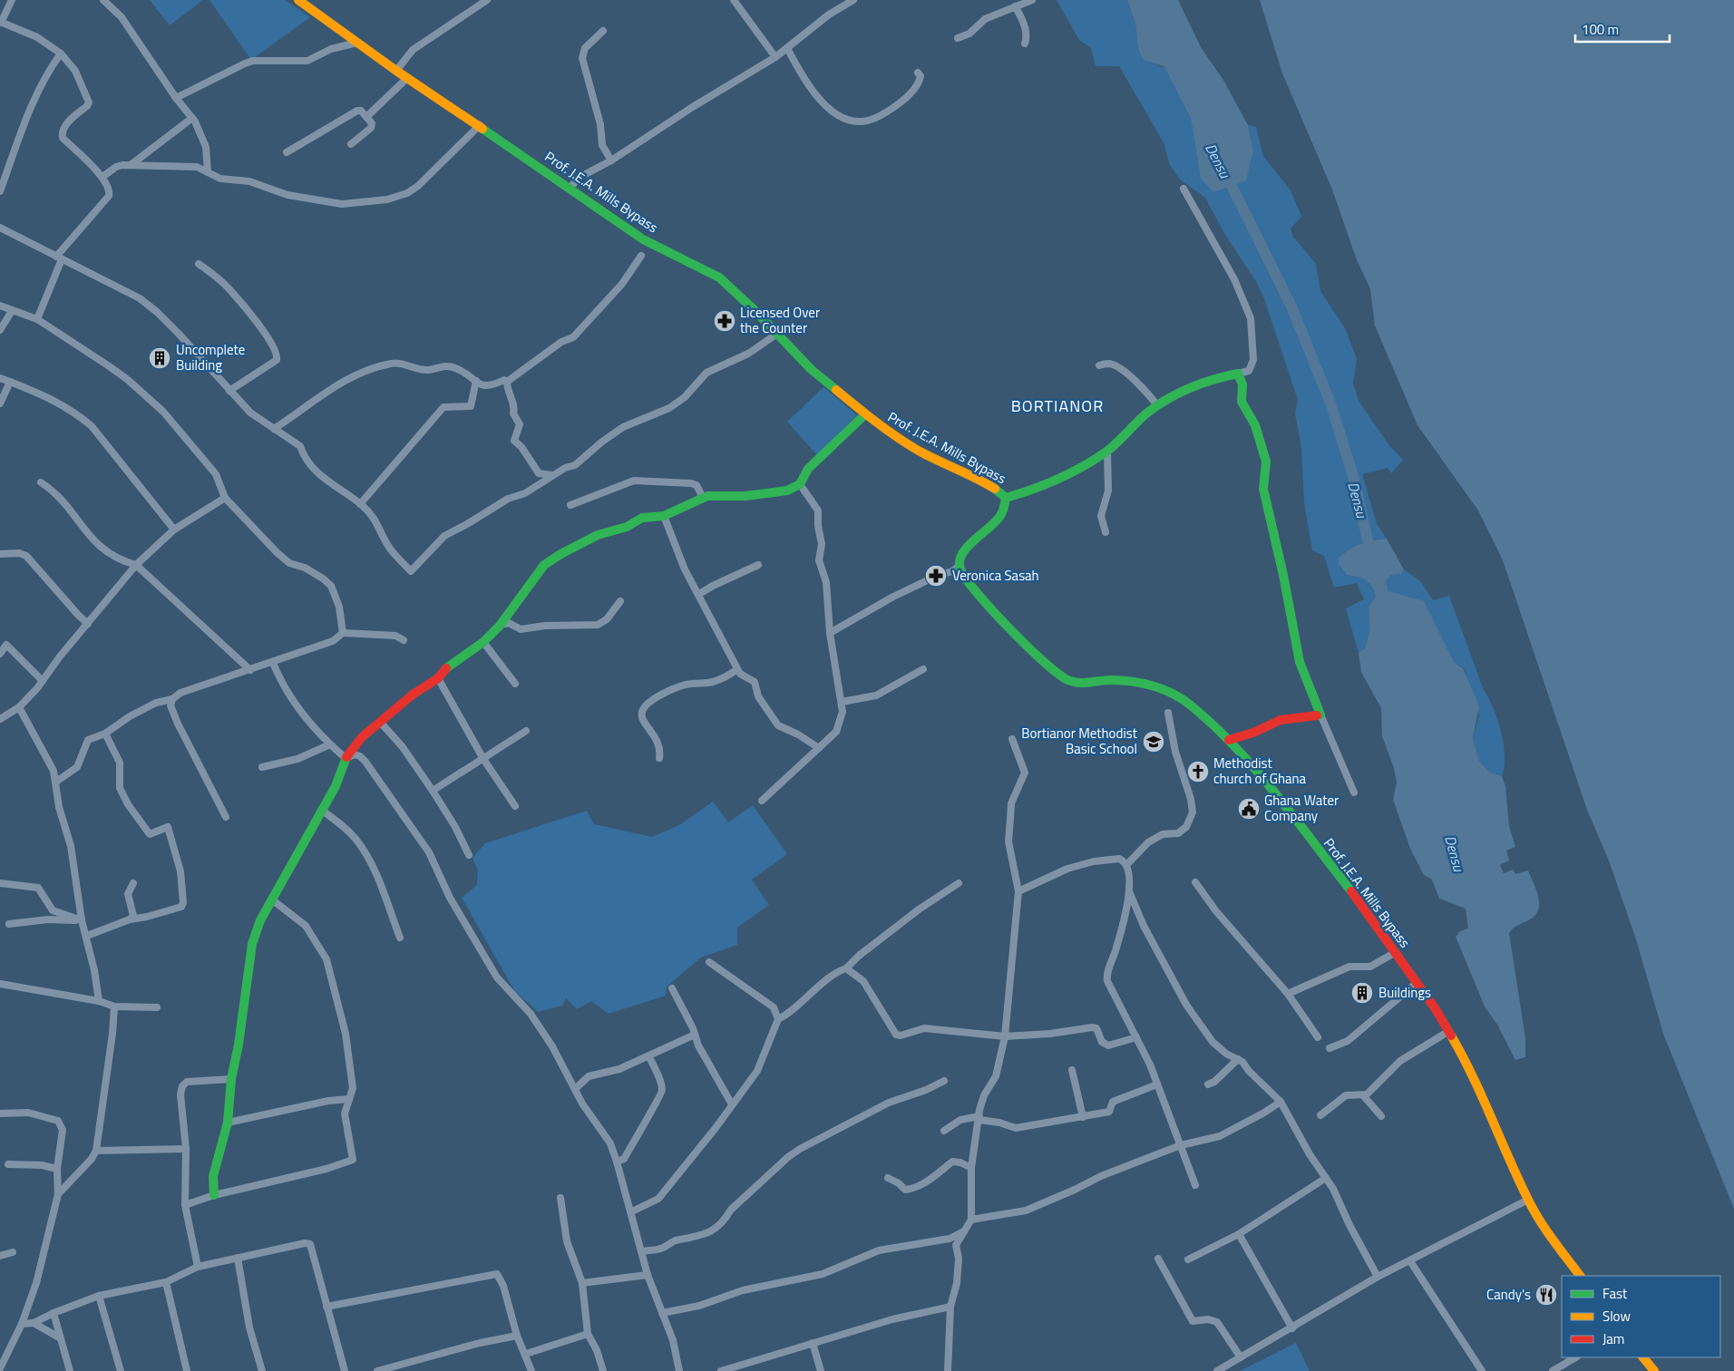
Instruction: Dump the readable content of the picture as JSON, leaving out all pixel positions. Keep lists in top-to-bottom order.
{
  "streets": {
    "street": ["Prof. J.E.A. Mills Bypass"]
  },
  "districts": ["BORTIANOR"],
  "water": ["Densu"],
  "places": {
    "pharmacy": ["Licensed Over the Counter", "Veronica Sasah"],
    "building": ["Uncomplete Building", "Buildings"],
    "school or university": ["Bortianor Methodist Basic School"],
    "church": ["Methodist church of Ghana"],
    "public building": ["Ghana Water Company"],
    "restaurant": ["Candy's"]
  },
  "legend": ["Fast", "Slow", "Jam"],
  "scale_bar": "100 m"
}
